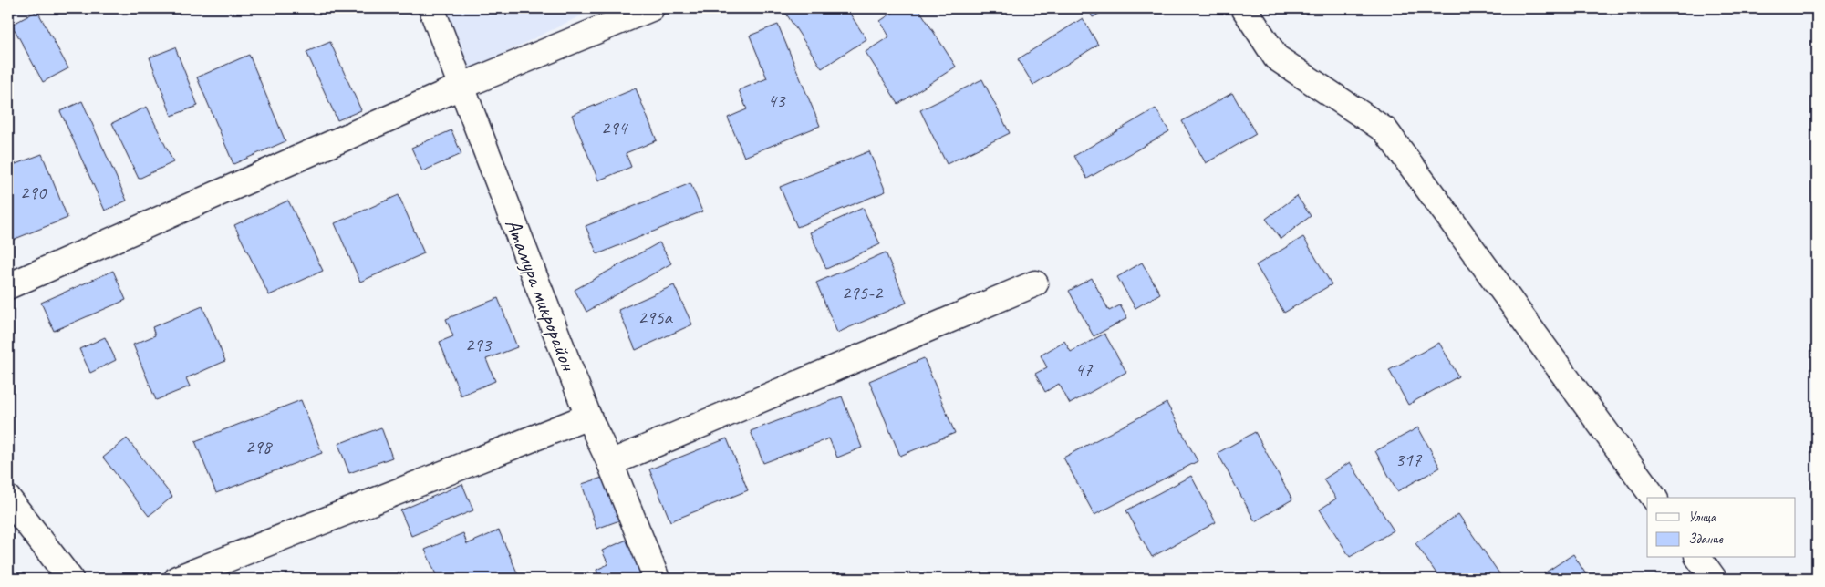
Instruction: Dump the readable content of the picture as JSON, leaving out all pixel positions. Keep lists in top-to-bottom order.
{
  "streets": {
    "street": ["Атамура микрорайон"]
  },
  "house_numbers": [
    "43",
    "294",
    "290",
    "295-2",
    "295а",
    "293",
    "47",
    "298",
    "317"
  ],
  "legend": ["Улица", "Здание"]
}
